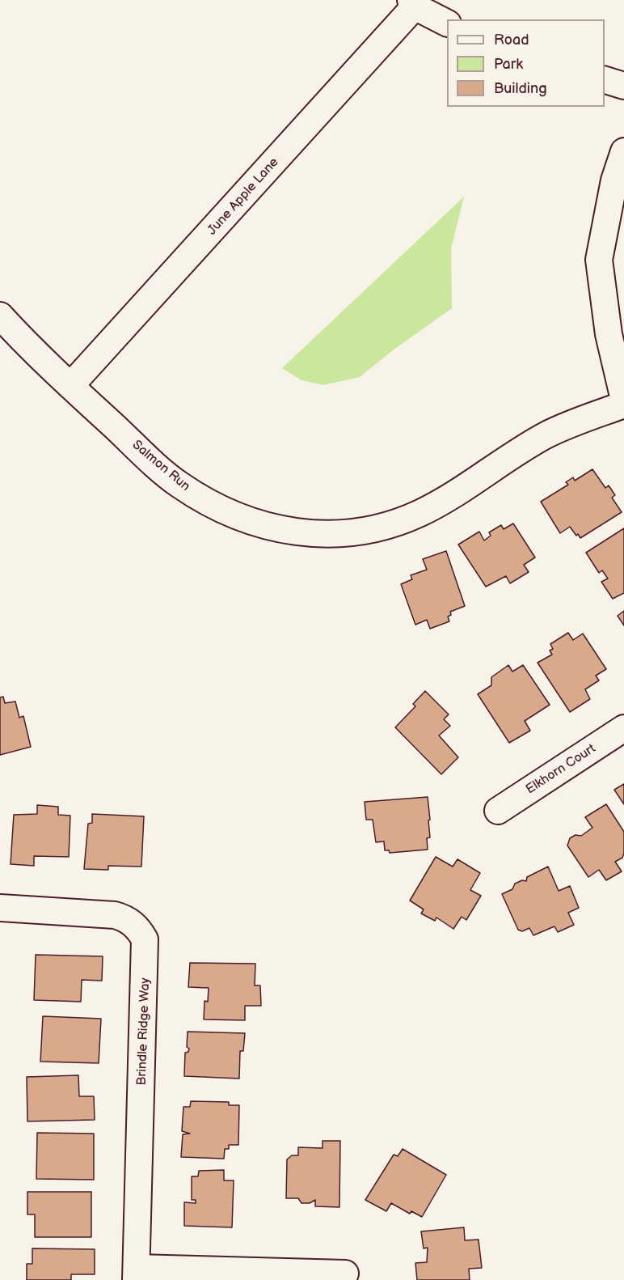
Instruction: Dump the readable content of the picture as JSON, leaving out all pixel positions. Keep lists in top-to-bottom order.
{
  "streets": {
    "street": [
      "June Apple Lane",
      "Salmon Run",
      "Elkhorn Court",
      "Brindle Ridge Way"
    ]
  },
  "crossings": [
    ["June Apple Lane", "Salmon Run"]
  ],
  "legend": ["Road", "Park", "Building"]
}
